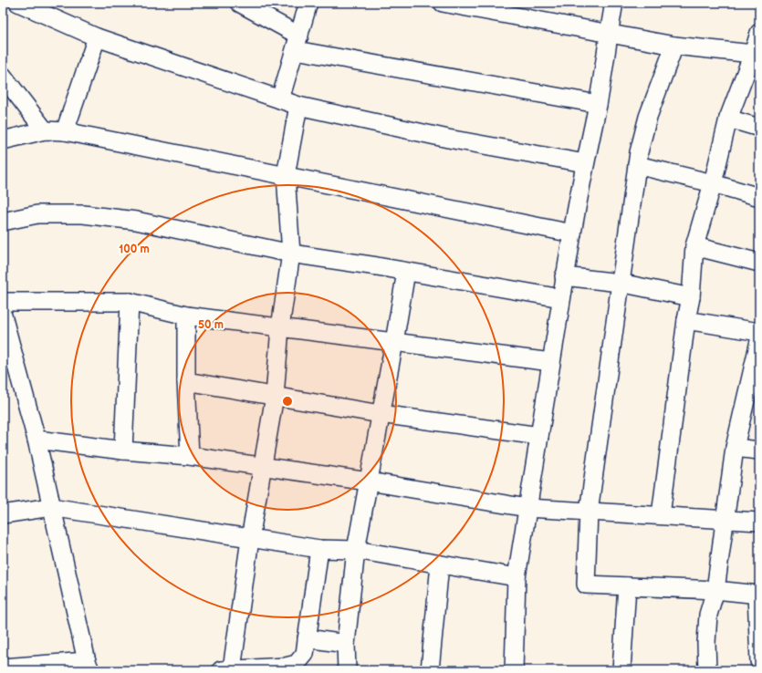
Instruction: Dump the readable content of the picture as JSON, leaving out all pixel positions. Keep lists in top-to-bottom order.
{
  "rings": ["100 m", "50 m"]
}
